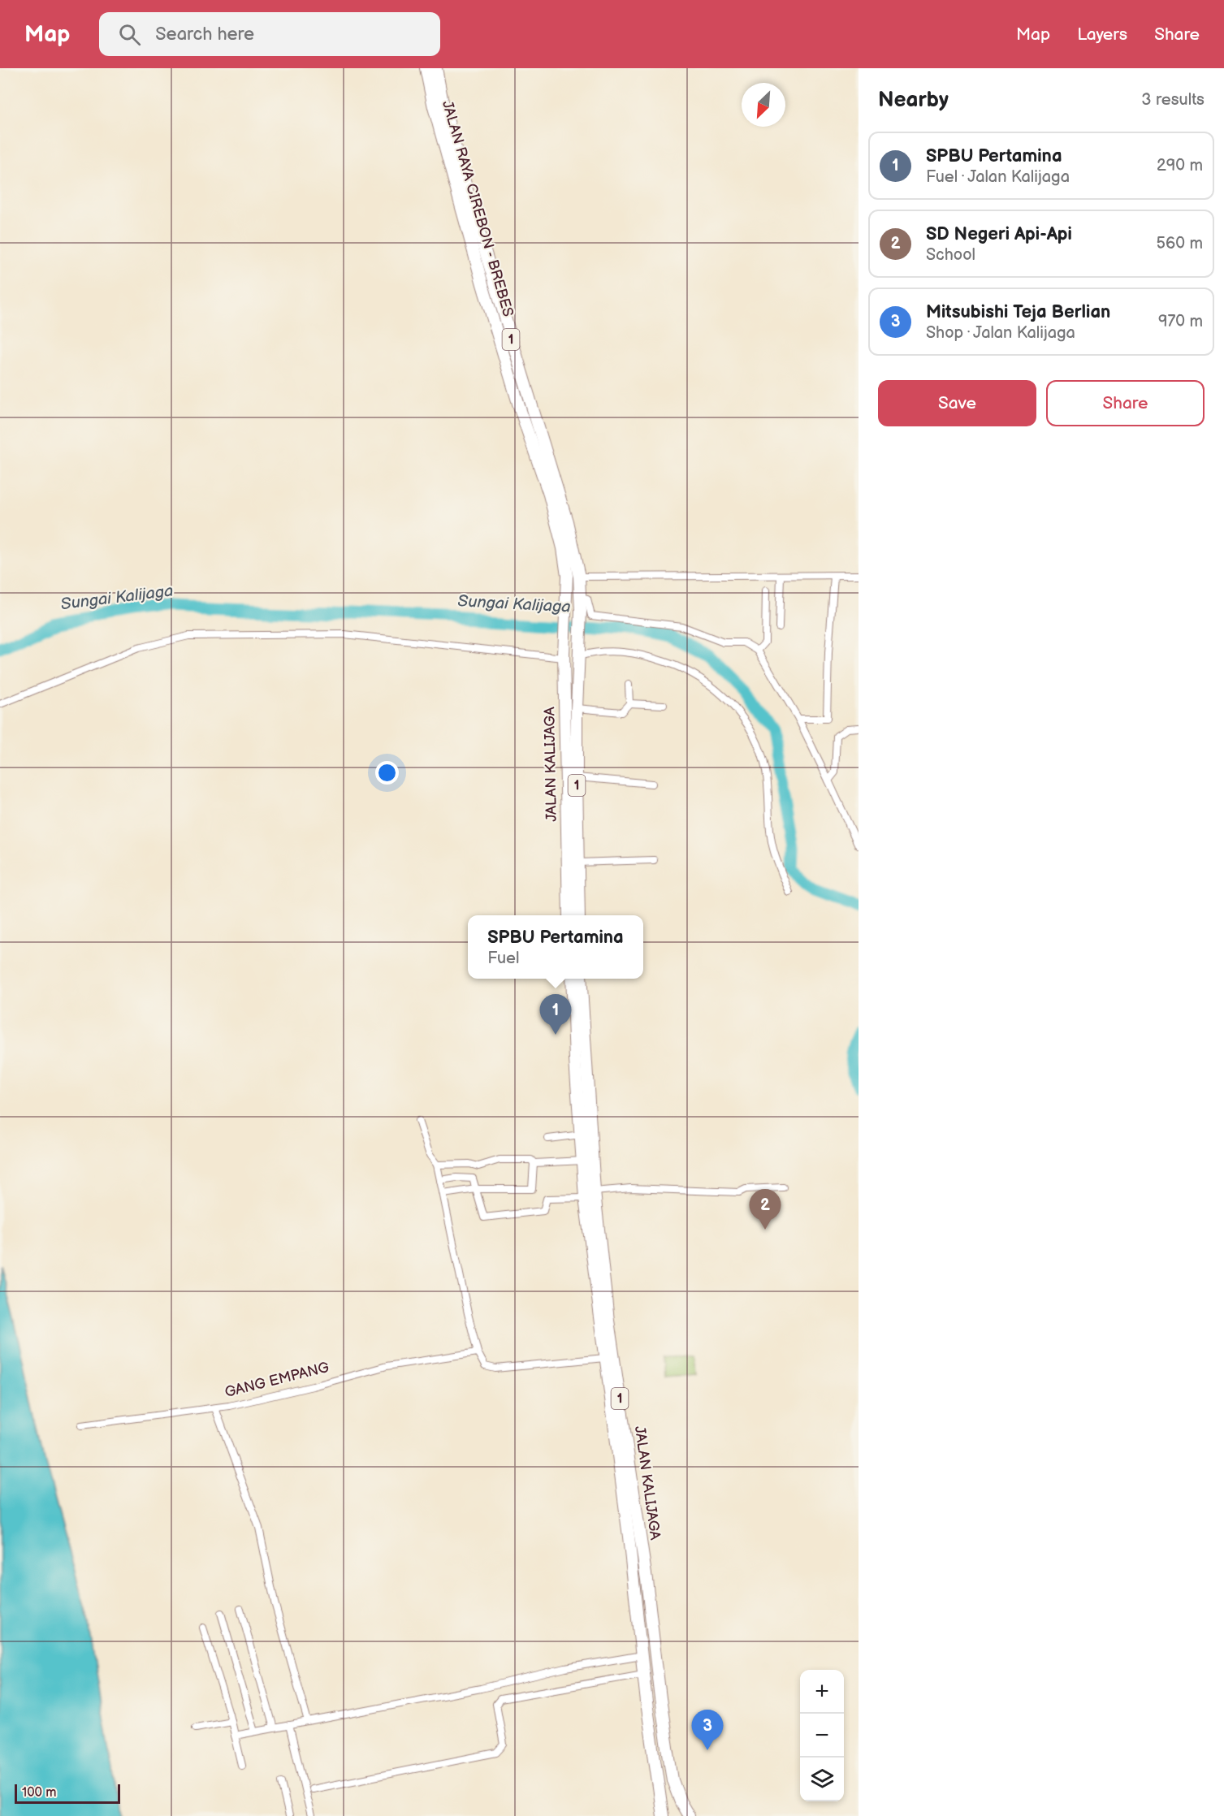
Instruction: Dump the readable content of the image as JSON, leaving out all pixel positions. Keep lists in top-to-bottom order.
{
  "streets": {
    "highway": ["JALAN RAYA CIREBON - BREBES", "1", "JALAN KALIJAGA"],
    "street": ["GANG EMPANG"]
  },
  "crossings": [
    ["JALAN RAYA CIREBON - BREBES", "JALAN KALIJAGA"]
  ],
  "water": ["Sungai Kalijaga"],
  "scale_bar": "100 m",
  "north": "bottom left",
  "page": {
    "header": "Map",
    "search": "Search here",
    "nav": ["Map", "Layers", "Share"],
    "heading": ["Nearby", "3 results"],
    "list": [
      {
        "mark": "1",
        "name": "SPBU Pertamina",
        "note": "Fuel · Jalan Kalijaga",
        "value": "290 m"
      },
      {
        "mark": "2",
        "name": "SD Negeri Api-Api",
        "note": "School",
        "value": "560 m"
      },
      {
        "mark": "3",
        "name": "Mitsubishi Teja Berlian",
        "note": "Shop · Jalan Kalijaga",
        "value": "970 m"
      }
    ],
    "buttons": ["Save", "Share"],
    "popup": ["SPBU Pertamina", "Fuel"],
    "pins": ["1", "2", "3"],
    "map_buttons": ["+", "−"],
    "scale": "100 m"
  }
}
